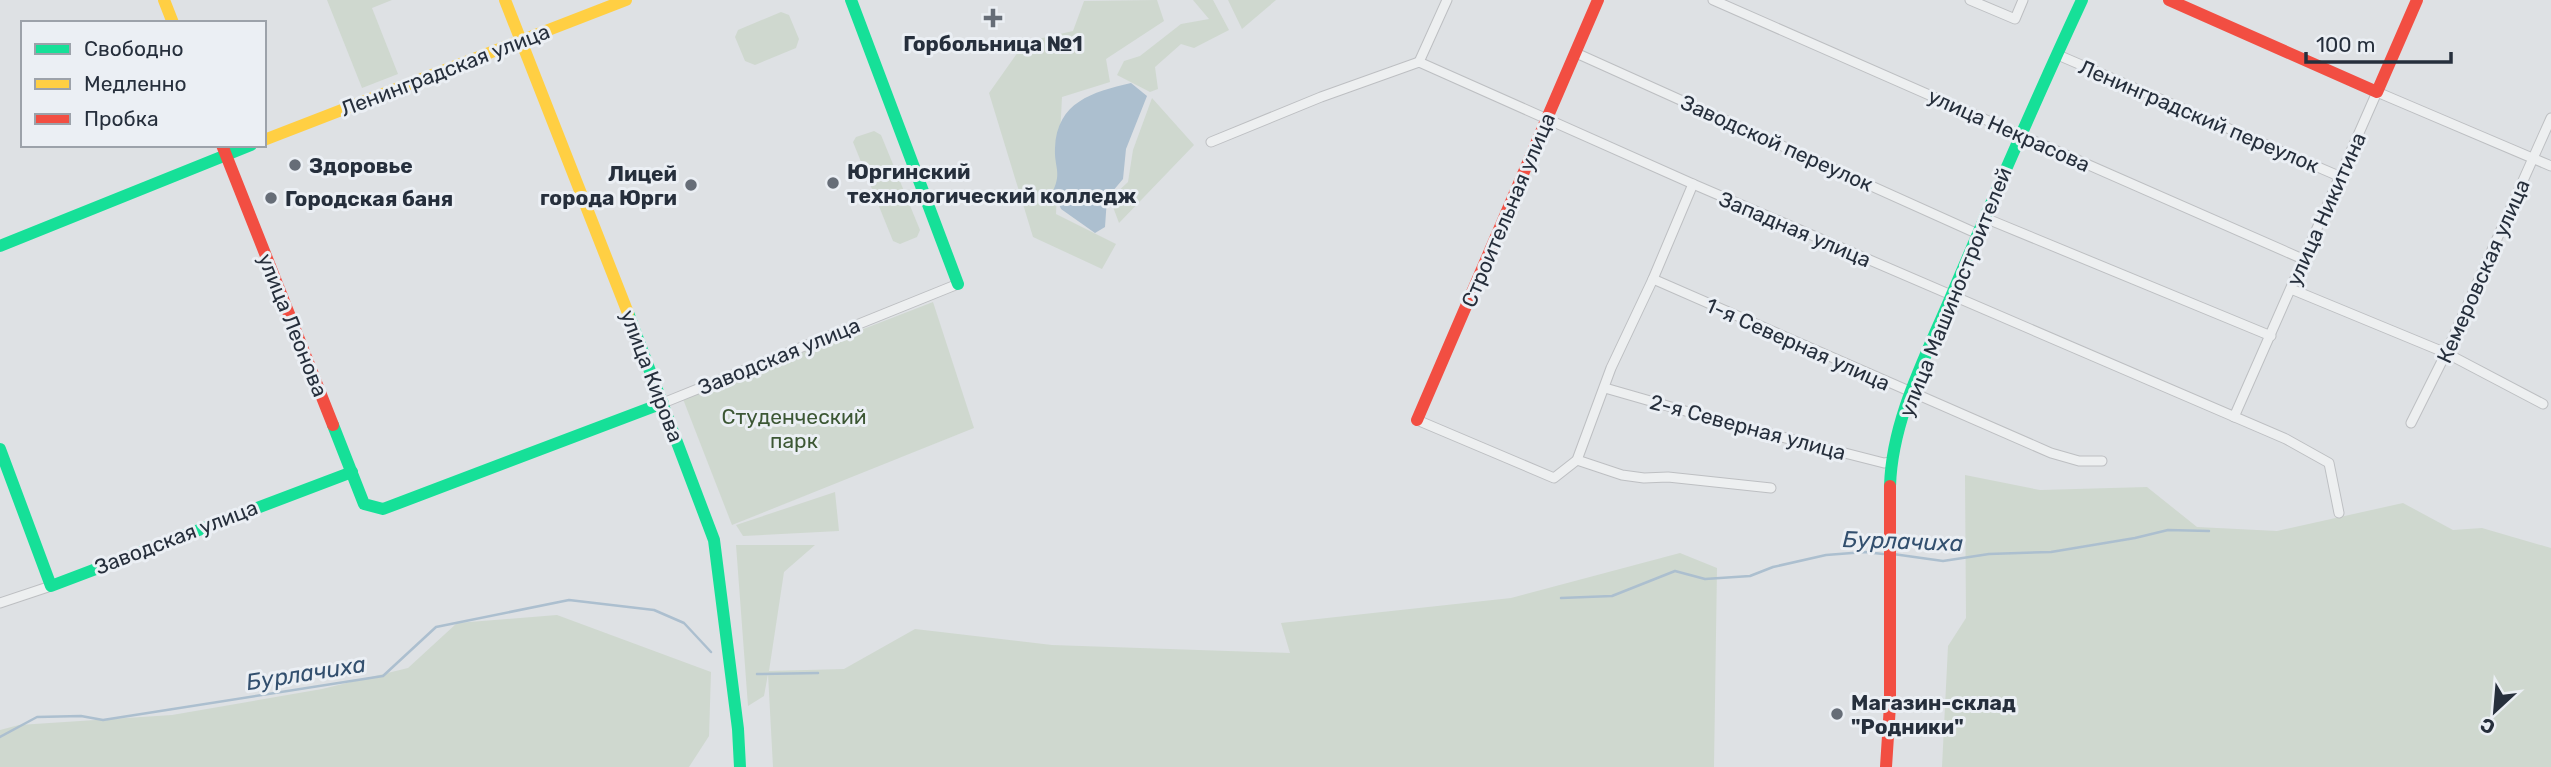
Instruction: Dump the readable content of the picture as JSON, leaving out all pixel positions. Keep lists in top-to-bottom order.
{
  "streets": {
    "street": [
      "Ленинградская улица",
      "Ленинградский переулок",
      "улица Некрасова",
      "Заводской переулок",
      "улица Никитина",
      "Строительная улица",
      "Западная улица",
      "Кемеровская улица",
      "улица Машиностроителей",
      "улица Леонова",
      "1-я Северная улица",
      "Заводская улица",
      "улица Кирова",
      "2-я Северная улица"
    ]
  },
  "crossings": [
    ["Ленинградская улица", "улица Кирова"],
    ["Ленинградский переулок", "улица Никитина"],
    ["Ленинградский переулок", "улица Машиностроителей"],
    ["улица Некрасова", "улица Никитина"],
    ["улица Некрасова", "улица Машиностроителей"],
    ["Заводской переулок", "Строительная улица"],
    ["Заводской переулок", "улица Машиностроителей"],
    ["улица Никитина", "Западная улица"],
    ["Строительная улица", "Западная улица"],
    ["Западная улица", "улица Машиностроителей"],
    ["улица Машиностроителей", "1-я Северная улица"],
    ["улица Машиностроителей", "2-я Северная улица"],
    ["улица Леонова", "Заводская улица"],
    ["Заводская улица", "улица Кирова"]
  ],
  "water": ["Бурлачиха"],
  "parks": ["Студенческий парк"],
  "places": {
    "health": ["Горбольница №1"],
    "other": [
      "Здоровье",
      "Юргинский технологический колледж",
      "Лицей города Юрги",
      "Городская баня",
      "Магазин-склад \"Родники\""
    ]
  },
  "legend": ["Свободно", "Медленно", "Пробка"],
  "scale_bar": "100 m",
  "north": "bottom left"
}
